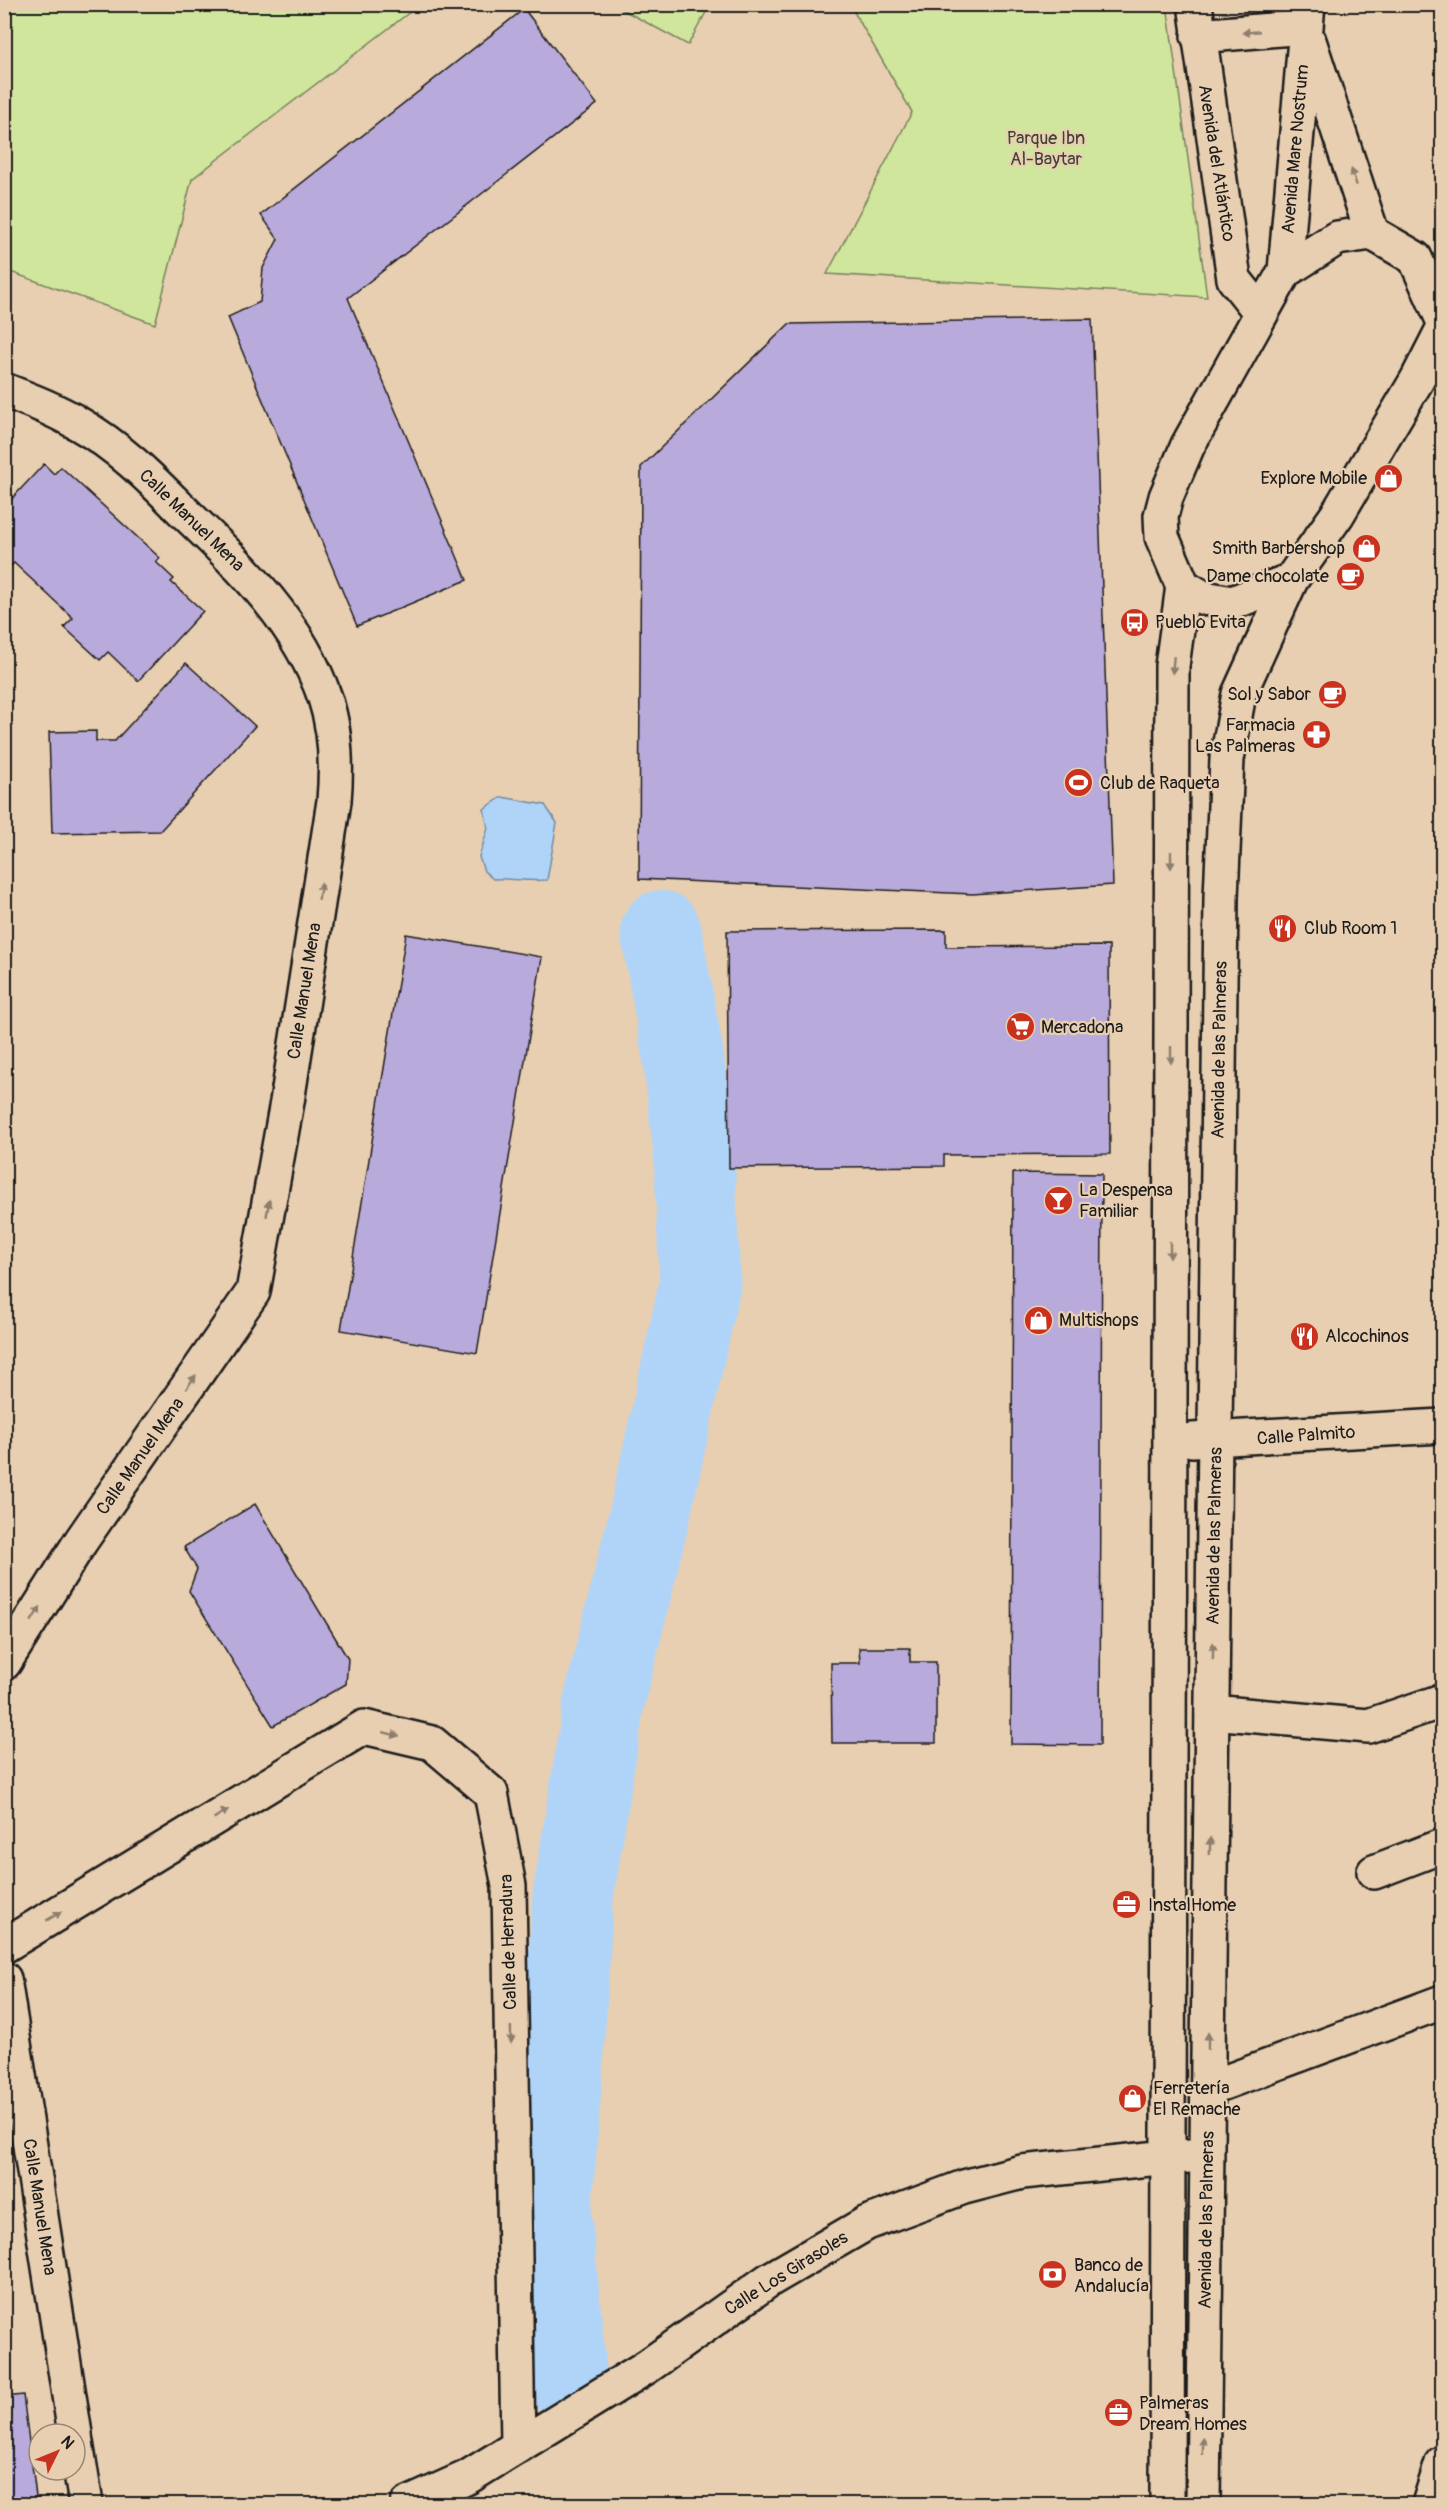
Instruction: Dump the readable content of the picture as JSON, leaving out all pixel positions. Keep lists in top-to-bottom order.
{
  "streets": {
    "street": [
      "Avenida Mare Nostrum",
      "Avenida del Atlántico",
      "Calle Manuel Mena",
      "Avenida de las Palmeras",
      "Calle Palmito",
      "Calle de Herradura",
      "Calle Los Girasoles"
    ]
  },
  "crossings": [
    ["Avenida de las Palmeras", "Calle Palmito"],
    ["Avenida de las Palmeras", "Calle Los Girasoles"],
    ["Calle de Herradura", "Calle Los Girasoles"]
  ],
  "one_way": ["Calle Manuel Mena"],
  "parks": ["Parque Ibn Al-Baytar"],
  "places": {
    "shop": [
      "Explore Mobile",
      "Smith Barbershop",
      "Multishops",
      "Ferretería El Remache"
    ],
    "cafe": ["Dame chocolate", "Sol y Sabor"],
    "bus stop": ["Pueblo Evita"],
    "pharmacy": ["Farmacia Las Palmeras"],
    "sports": ["Club de Raqueta"],
    "restaurant": ["Club Room 1", "Alcochinos"],
    "supermarket": ["Mercadona"],
    "bar": ["La Despensa Familiar"],
    "office": ["InstalHome", "Palmeras Dream Homes"],
    "bank": ["Banco de Andalucía"]
  },
  "north": "top right"
}
